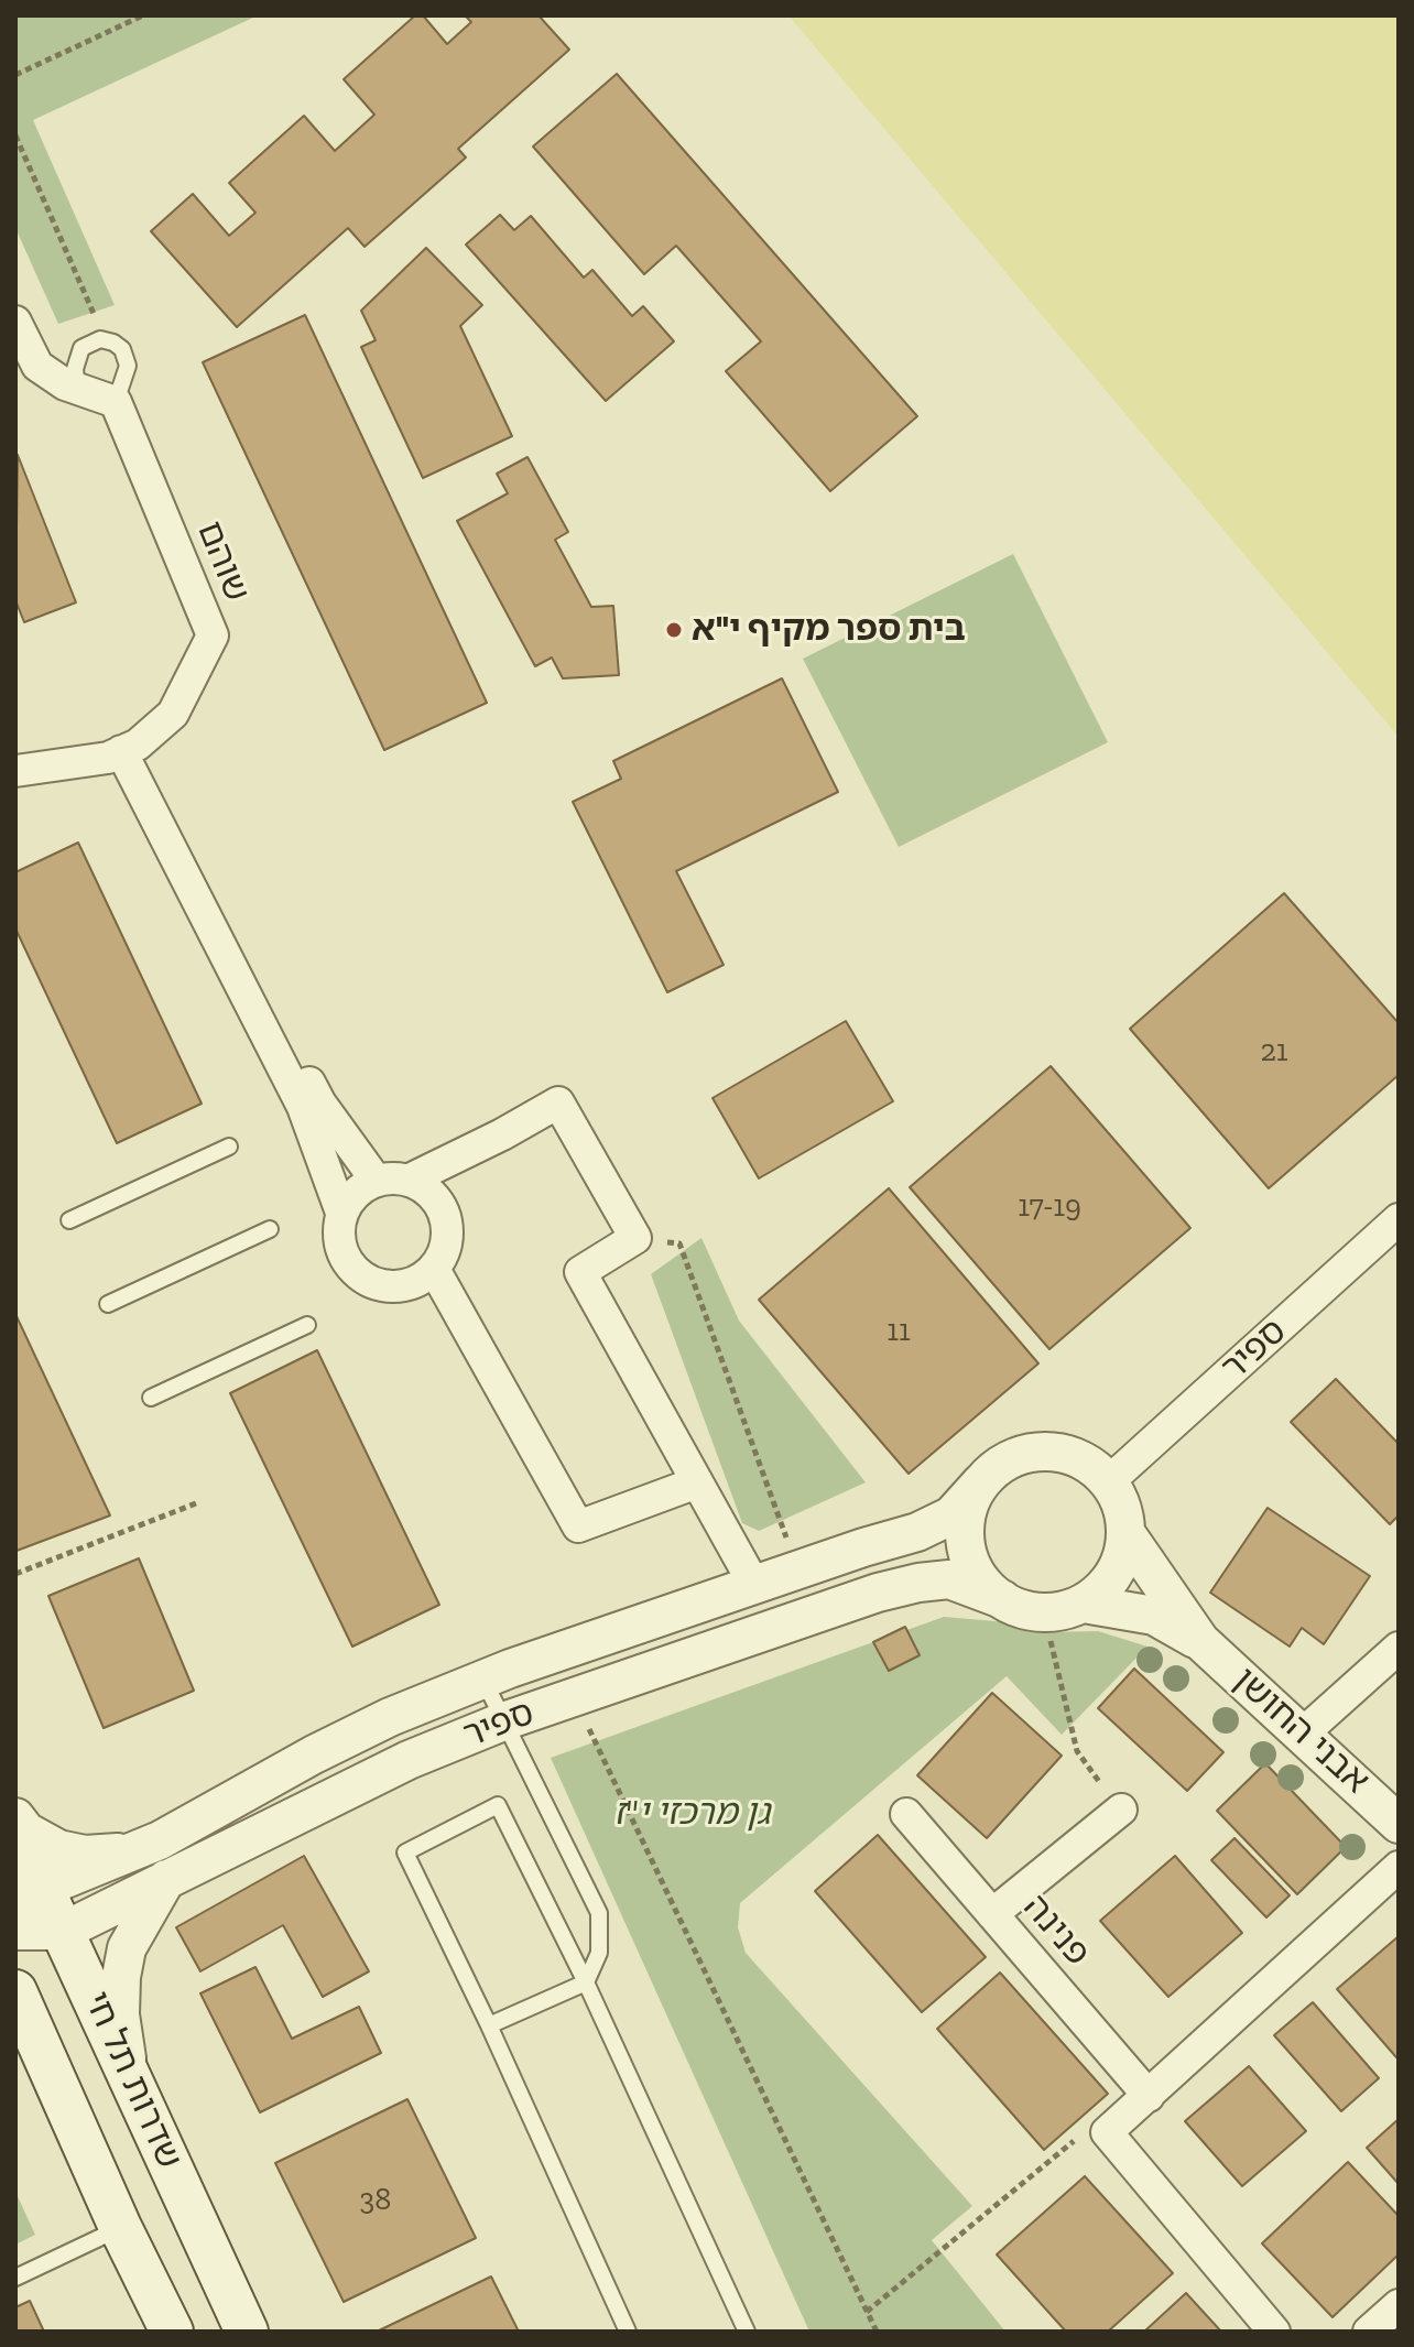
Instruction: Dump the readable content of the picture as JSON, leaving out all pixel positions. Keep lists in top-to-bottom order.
{
  "streets": {
    "main road": ["שדרות תל חי"],
    "street": [
      "שוהם",
      "ספיר",
      "אבני החושן",
      "פנינה"
    ]
  },
  "crossings": [
    ["ספיר", "אבני החושן"],
    ["ספיר", "שדרות תל חי"]
  ],
  "parks": ["גן מרכזי י\"ז"],
  "places": ["בית ספר מקיף י\"א"],
  "house_numbers": [
    "21",
    "17-19",
    "11",
    "38"
  ]
}
